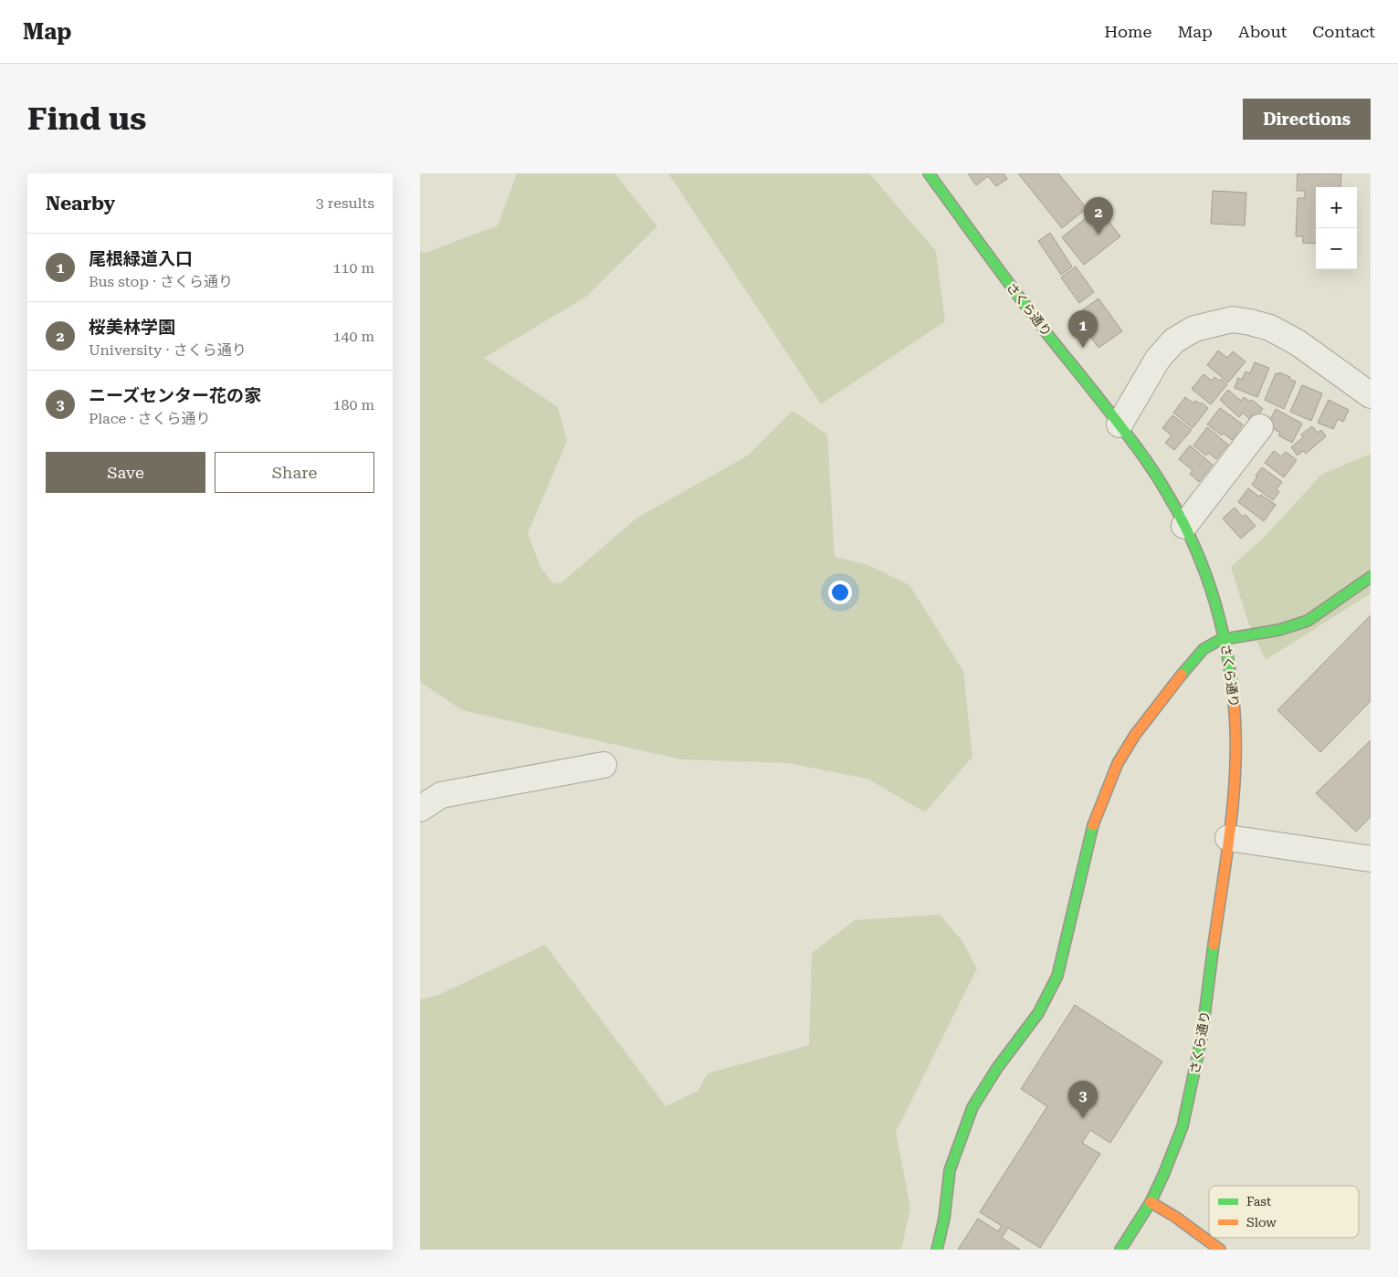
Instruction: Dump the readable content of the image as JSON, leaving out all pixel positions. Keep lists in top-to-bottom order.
{
  "streets": {
    "street": ["さくら通り"]
  },
  "legend": ["Fast", "Slow"],
  "page": {
    "header": "Map",
    "nav": [
      "Home",
      "Map",
      "About",
      "Contact"
    ],
    "buttons": [
      "Directions",
      ["Save", "Share"]
    ],
    "title": "Find us",
    "heading": ["Nearby", "3 results"],
    "map_buttons": ["+", "−"],
    "pins": ["2", "1", "3"],
    "list": [
      {
        "mark": "1",
        "name": "尾根緑道入口",
        "note": "Bus stop · さくら通り",
        "value": "110 m"
      },
      {
        "mark": "2",
        "name": "桜美林学園",
        "note": "University · さくら通り",
        "value": "140 m"
      },
      {
        "mark": "3",
        "name": "ニーズセンター花の家",
        "note": "Place · さくら通り",
        "value": "180 m"
      }
    ]
  }
}
